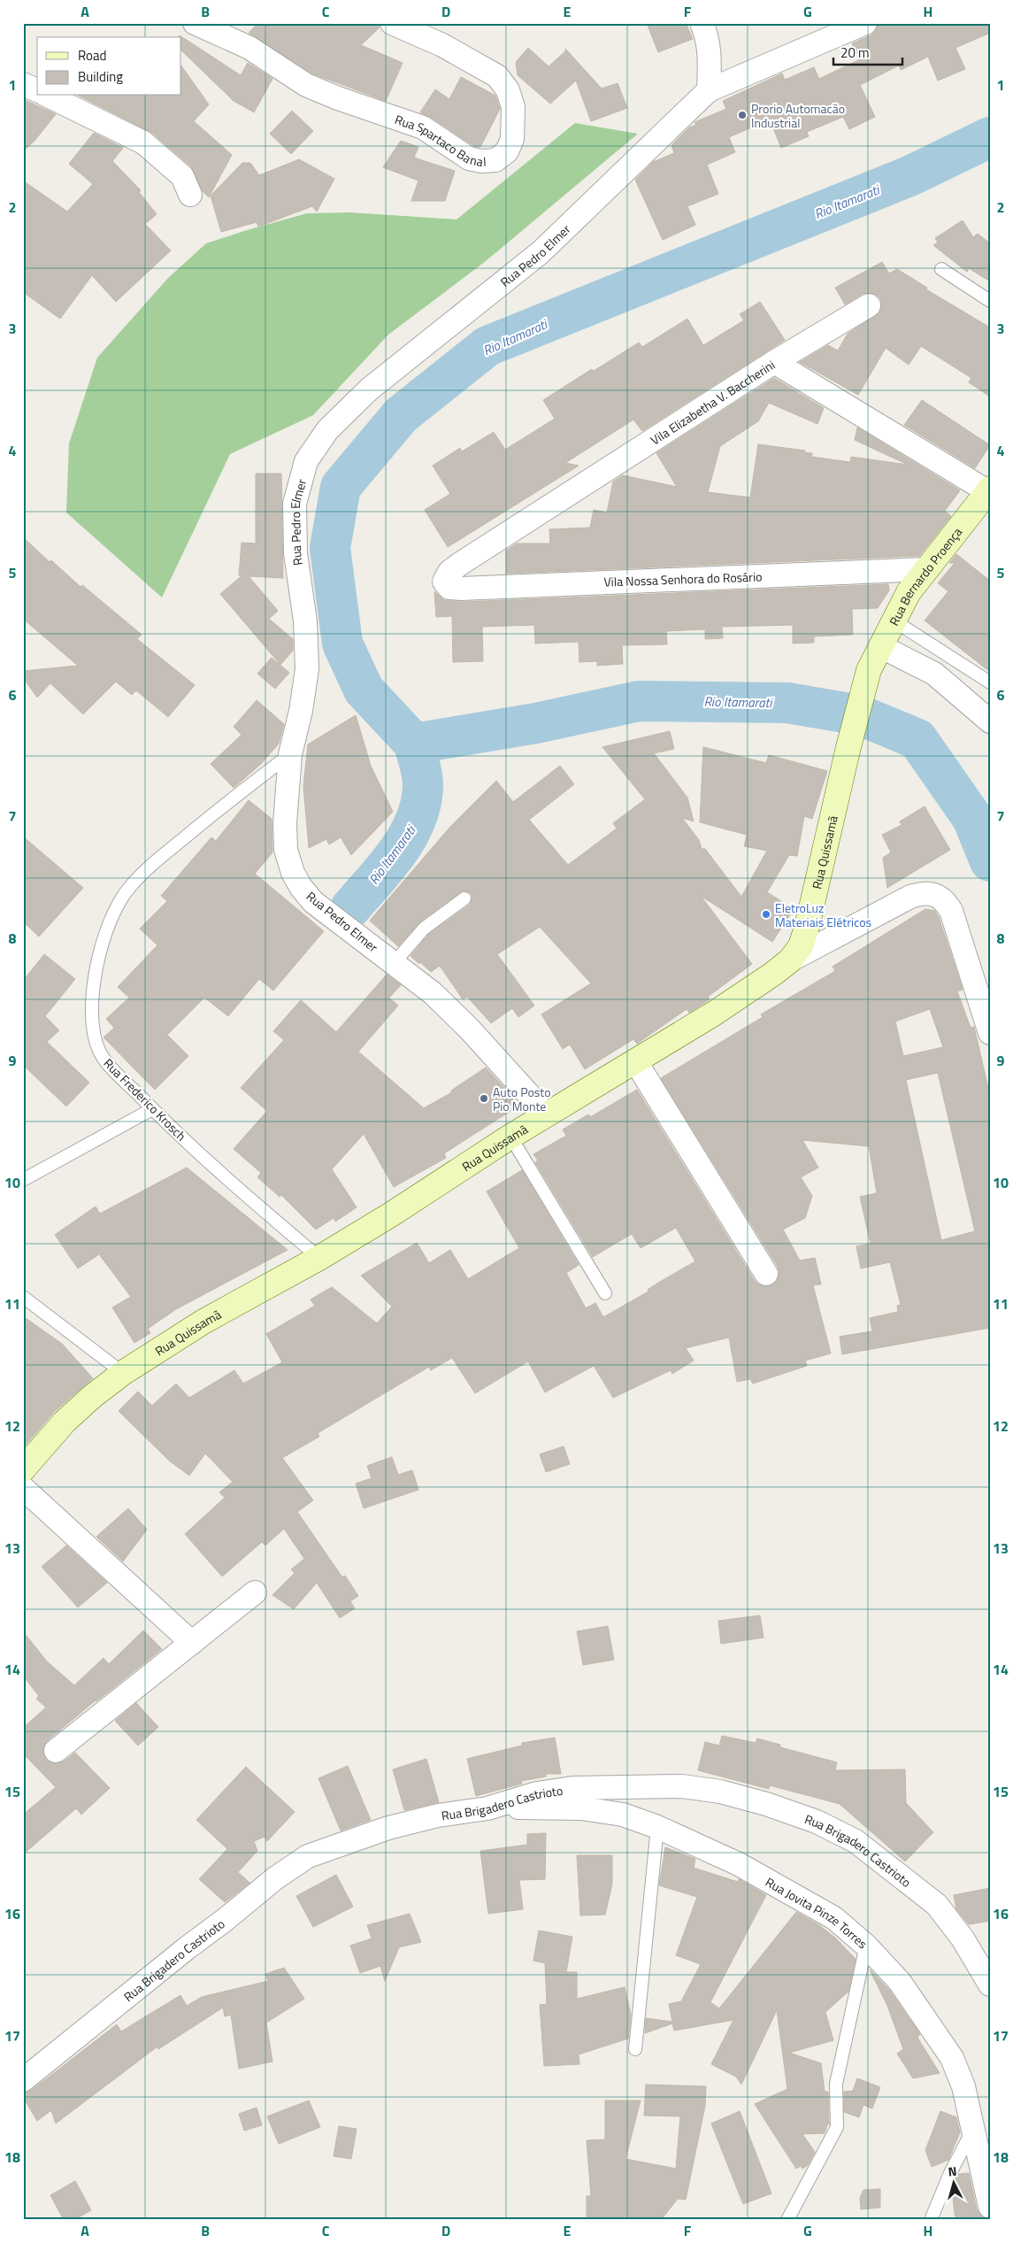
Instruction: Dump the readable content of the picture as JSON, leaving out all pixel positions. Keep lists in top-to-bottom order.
{
  "streets": {
    "street": [
      "Rua Spartaco Banal",
      "Rua Pedro Elmer",
      "Vila Elizabetha V. Baccherini",
      "Rua Bernardo Proença",
      "Vila Nossa Senhora do Rosário",
      "Rua Quissamã",
      "Rua Brigadero Castrioto",
      "Rua Jovita Pinze Torres"
    ],
    "lane": ["Rua Frederico Krosch"]
  },
  "crossings": [
    ["Rua Pedro Elmer", "Rua Quissamã"],
    ["Rua Pedro Elmer", "Rua Frederico Krosch"],
    ["Vila Elizabetha V. Baccherini", "Rua Bernardo Proença"],
    ["Vila Elizabetha V. Baccherini", "Vila Nossa Senhora do Rosário"],
    ["Rua Bernardo Proença", "Vila Nossa Senhora do Rosário"],
    ["Rua Bernardo Proença", "Rua Quissamã"],
    ["Rua Quissamã", "Rua Frederico Krosch"],
    ["Rua Brigadero Castrioto", "Rua Jovita Pinze Torres"]
  ],
  "water": ["Rio Itamarati"],
  "places": ["Prorio Automacão Industrial", "EletroLuz Materiais Elétricos", "Auto Posto Pio Monte"],
  "legend": ["Road", "Building"],
  "scale_bar": "20 m",
  "north": "top",
  "grid": {
    "columns": [
      "A",
      "B",
      "C",
      "D",
      "E",
      "F",
      "G",
      "H"
    ],
    "rows": [
      "1",
      "2",
      "3",
      "4",
      "5",
      "6",
      "7",
      "8",
      "9",
      "10",
      "11",
      "12",
      "13",
      "14",
      "15",
      "16",
      "17",
      "18"
    ]
  }
}
